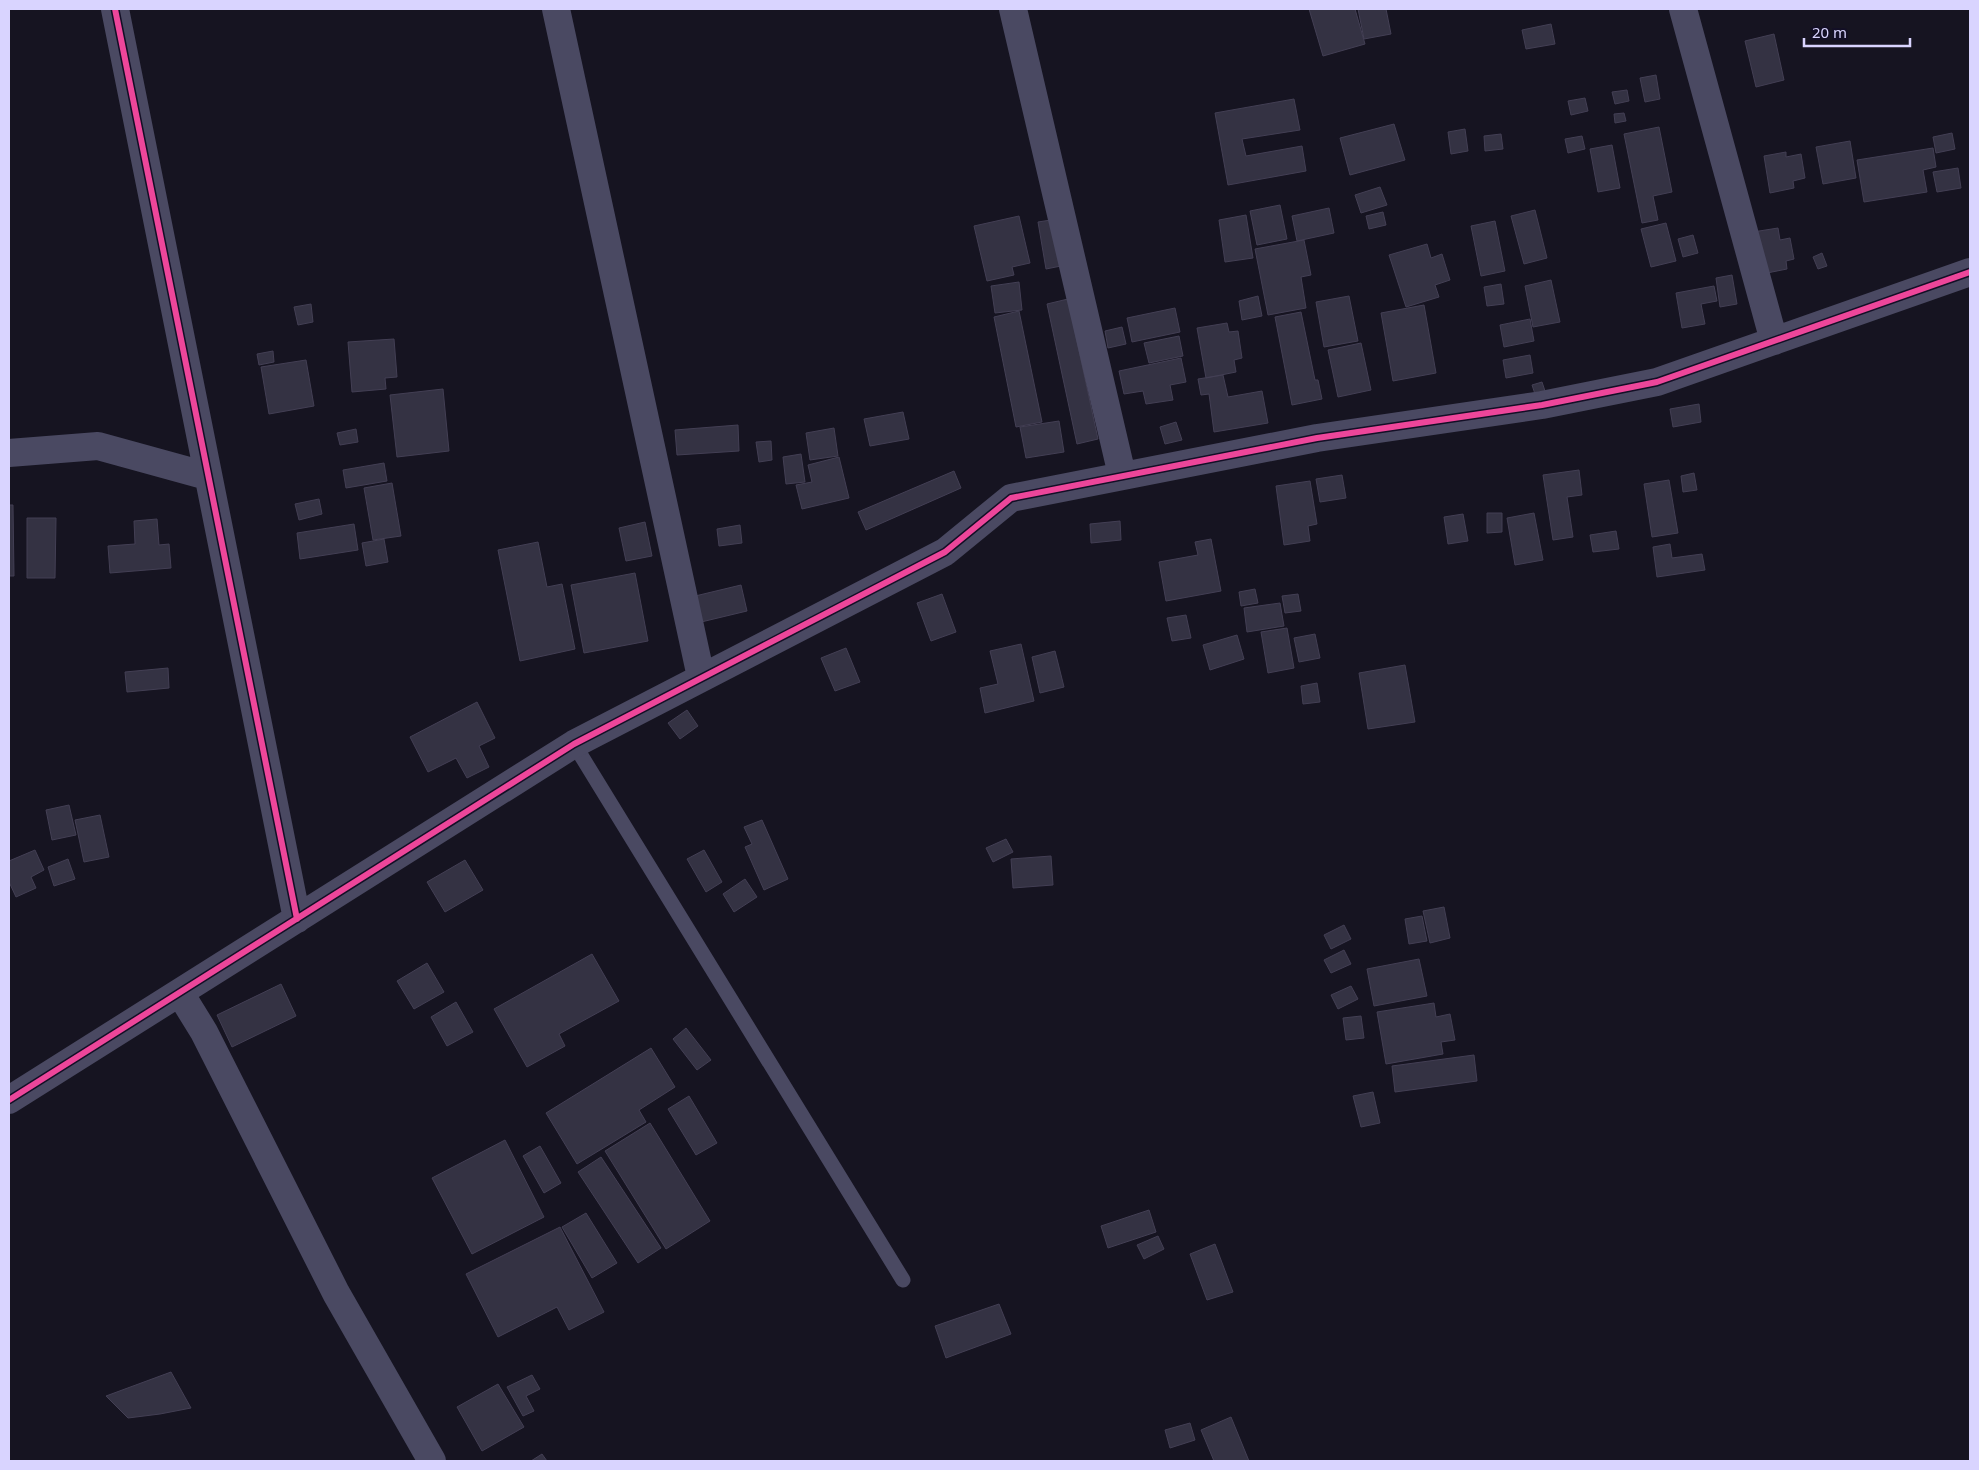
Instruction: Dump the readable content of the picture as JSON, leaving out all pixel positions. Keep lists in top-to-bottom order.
{
  "scale_bar": "20 m"
}
